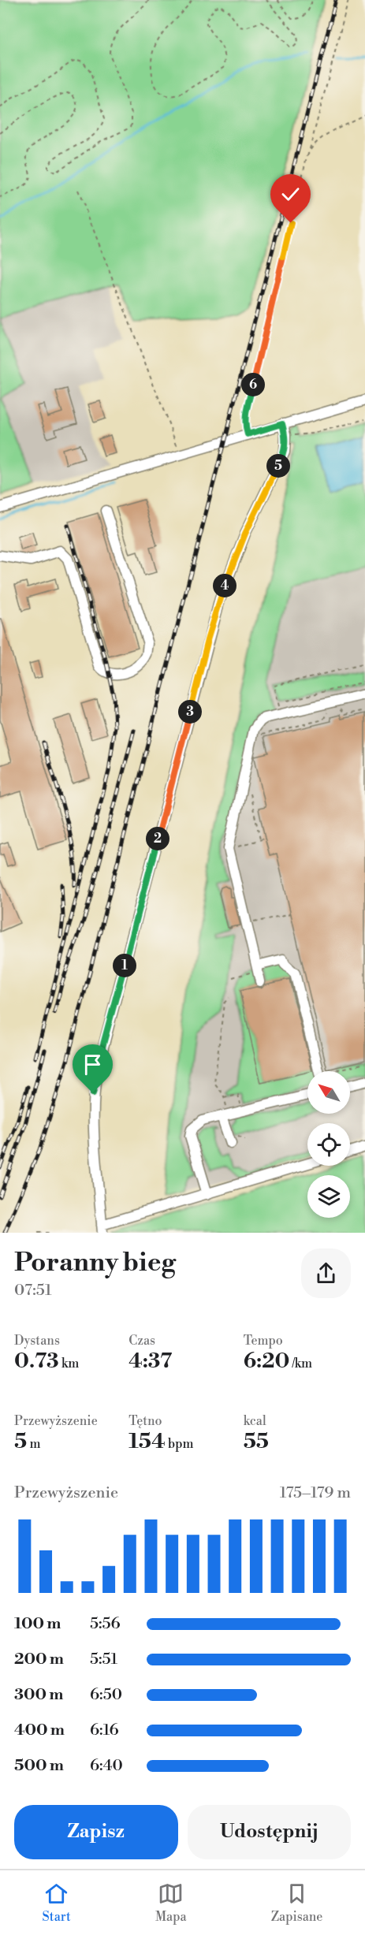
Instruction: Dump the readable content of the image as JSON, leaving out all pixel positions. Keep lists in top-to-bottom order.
{
  "north": "top left",
  "page": {
    "pins": [
      "6",
      "5",
      "4",
      "3",
      "2",
      "1"
    ],
    "heading": ["Poranny bieg", "07:51"],
    "stats": [
      ["Dystans", "0.73 km"],
      ["Czas", "4:37"],
      ["Tempo", "6:20 /km"],
      ["Przewyższenie", "5 m"],
      ["Tętno", "154 bpm"],
      ["kcal", "55"]
    ],
    "chart": ["Przewyższenie", "175–179 m"],
    "list": [
      {
        "name": "100 m",
        "note": "5:56"
      },
      {
        "name": "200 m",
        "note": "5:51"
      },
      {
        "name": "300 m",
        "note": "6:50"
      },
      {
        "name": "400 m",
        "note": "6:16"
      },
      {
        "name": "500 m",
        "note": "6:40"
      }
    ],
    "buttons": ["Zapisz", "Udostępnij"],
    "tabs": ["Start", "Mapa", "Zapisane"]
  }
}
